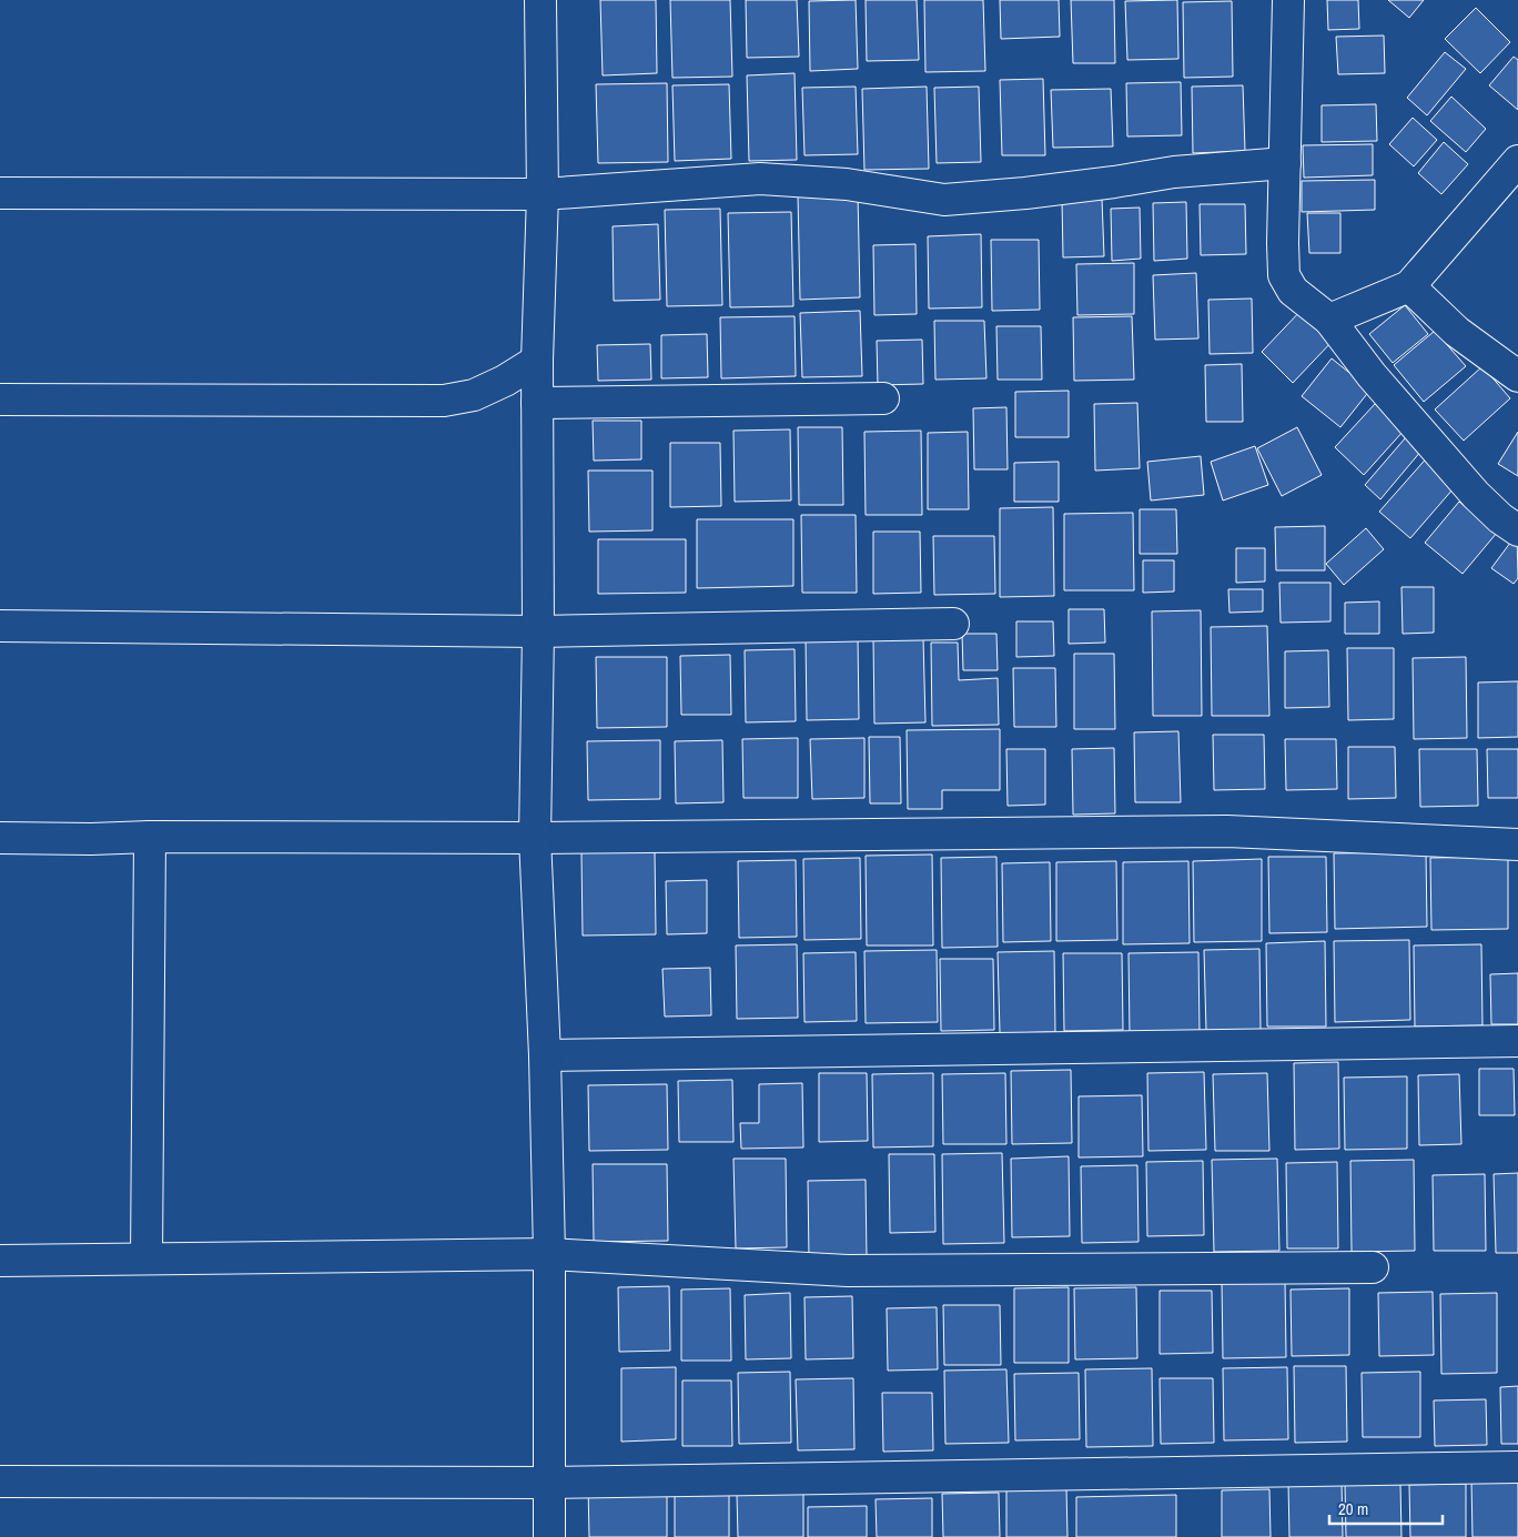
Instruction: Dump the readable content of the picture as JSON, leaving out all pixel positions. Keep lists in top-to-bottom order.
{
  "scale_bar": "20 m"
}
